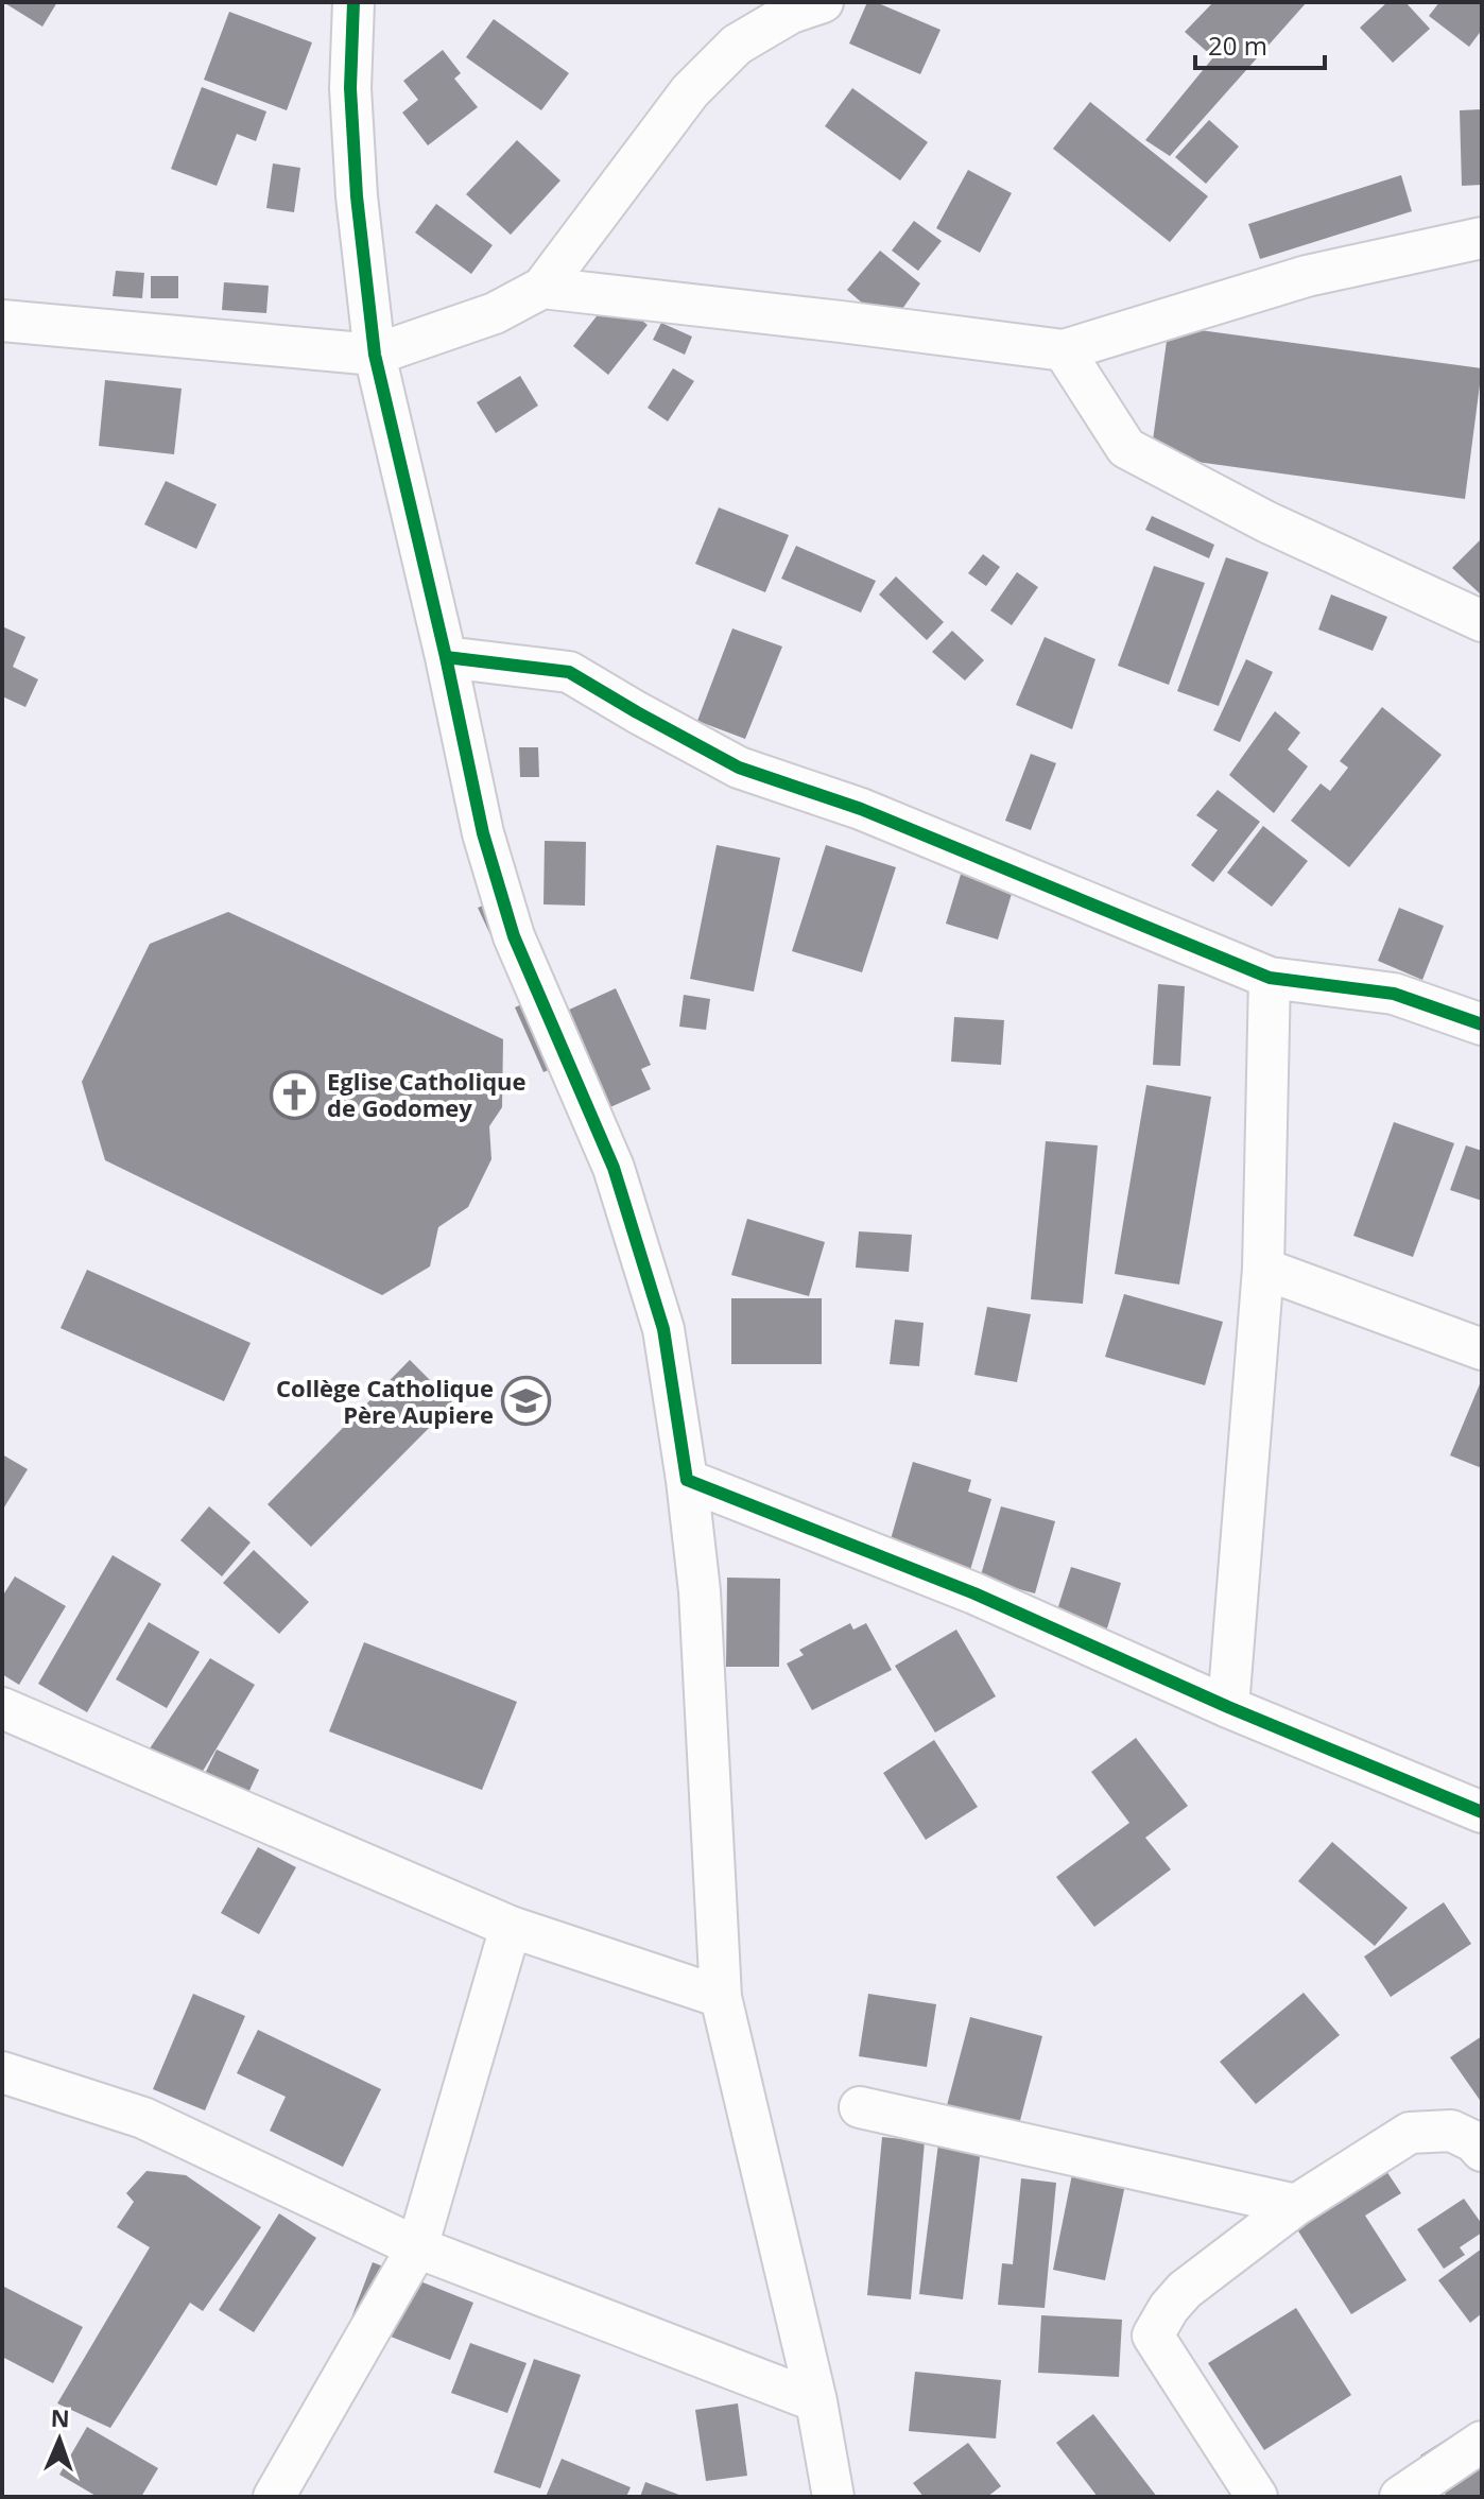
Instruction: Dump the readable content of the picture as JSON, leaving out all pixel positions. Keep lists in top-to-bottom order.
{
  "places": {
    "church": ["Eglise Catholique de Godomey"],
    "school or university": ["Collège Catholique Père Aupiere"]
  },
  "scale_bar": "20 m",
  "north": "top"
}
